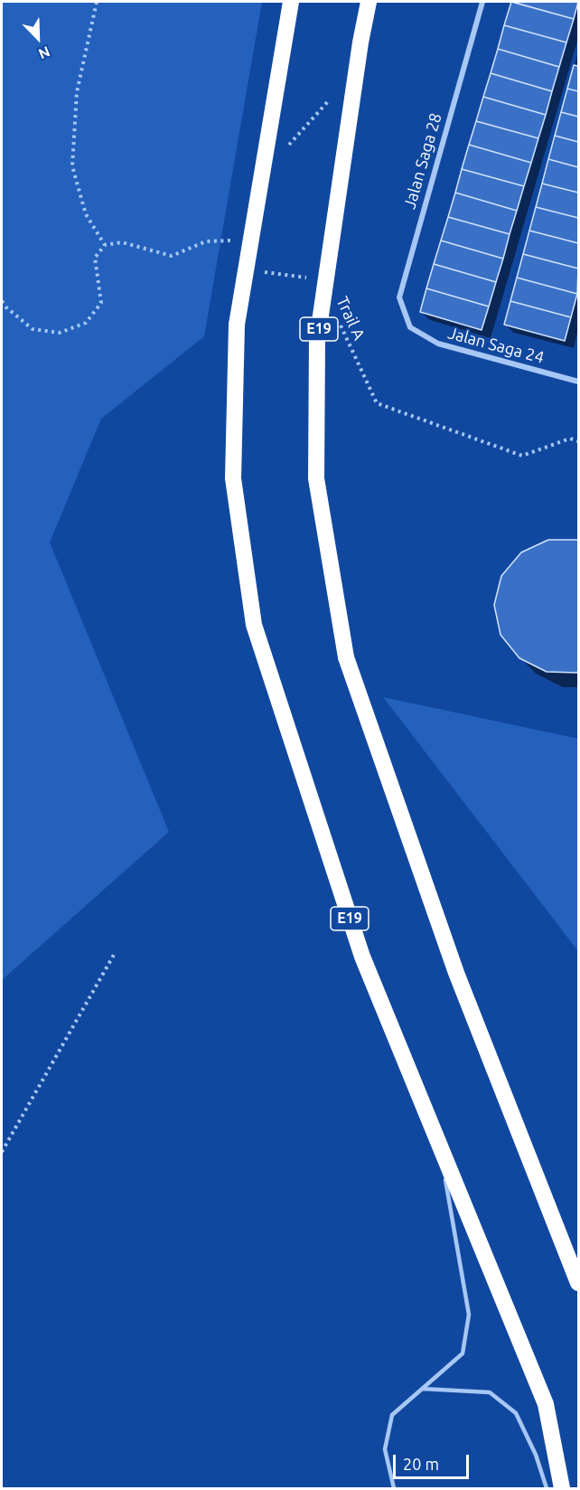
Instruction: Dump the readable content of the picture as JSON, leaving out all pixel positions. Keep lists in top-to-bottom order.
{
  "streets": {
    "highway": ["E19"],
    "street": ["Jalan Saga 28", "Jalan Saga 24"],
    "path": ["Trail A"]
  },
  "crossings": [
    ["Jalan Saga 28", "Jalan Saga 24"]
  ],
  "scale_bar": "20 m",
  "north": "bottom right"
}
